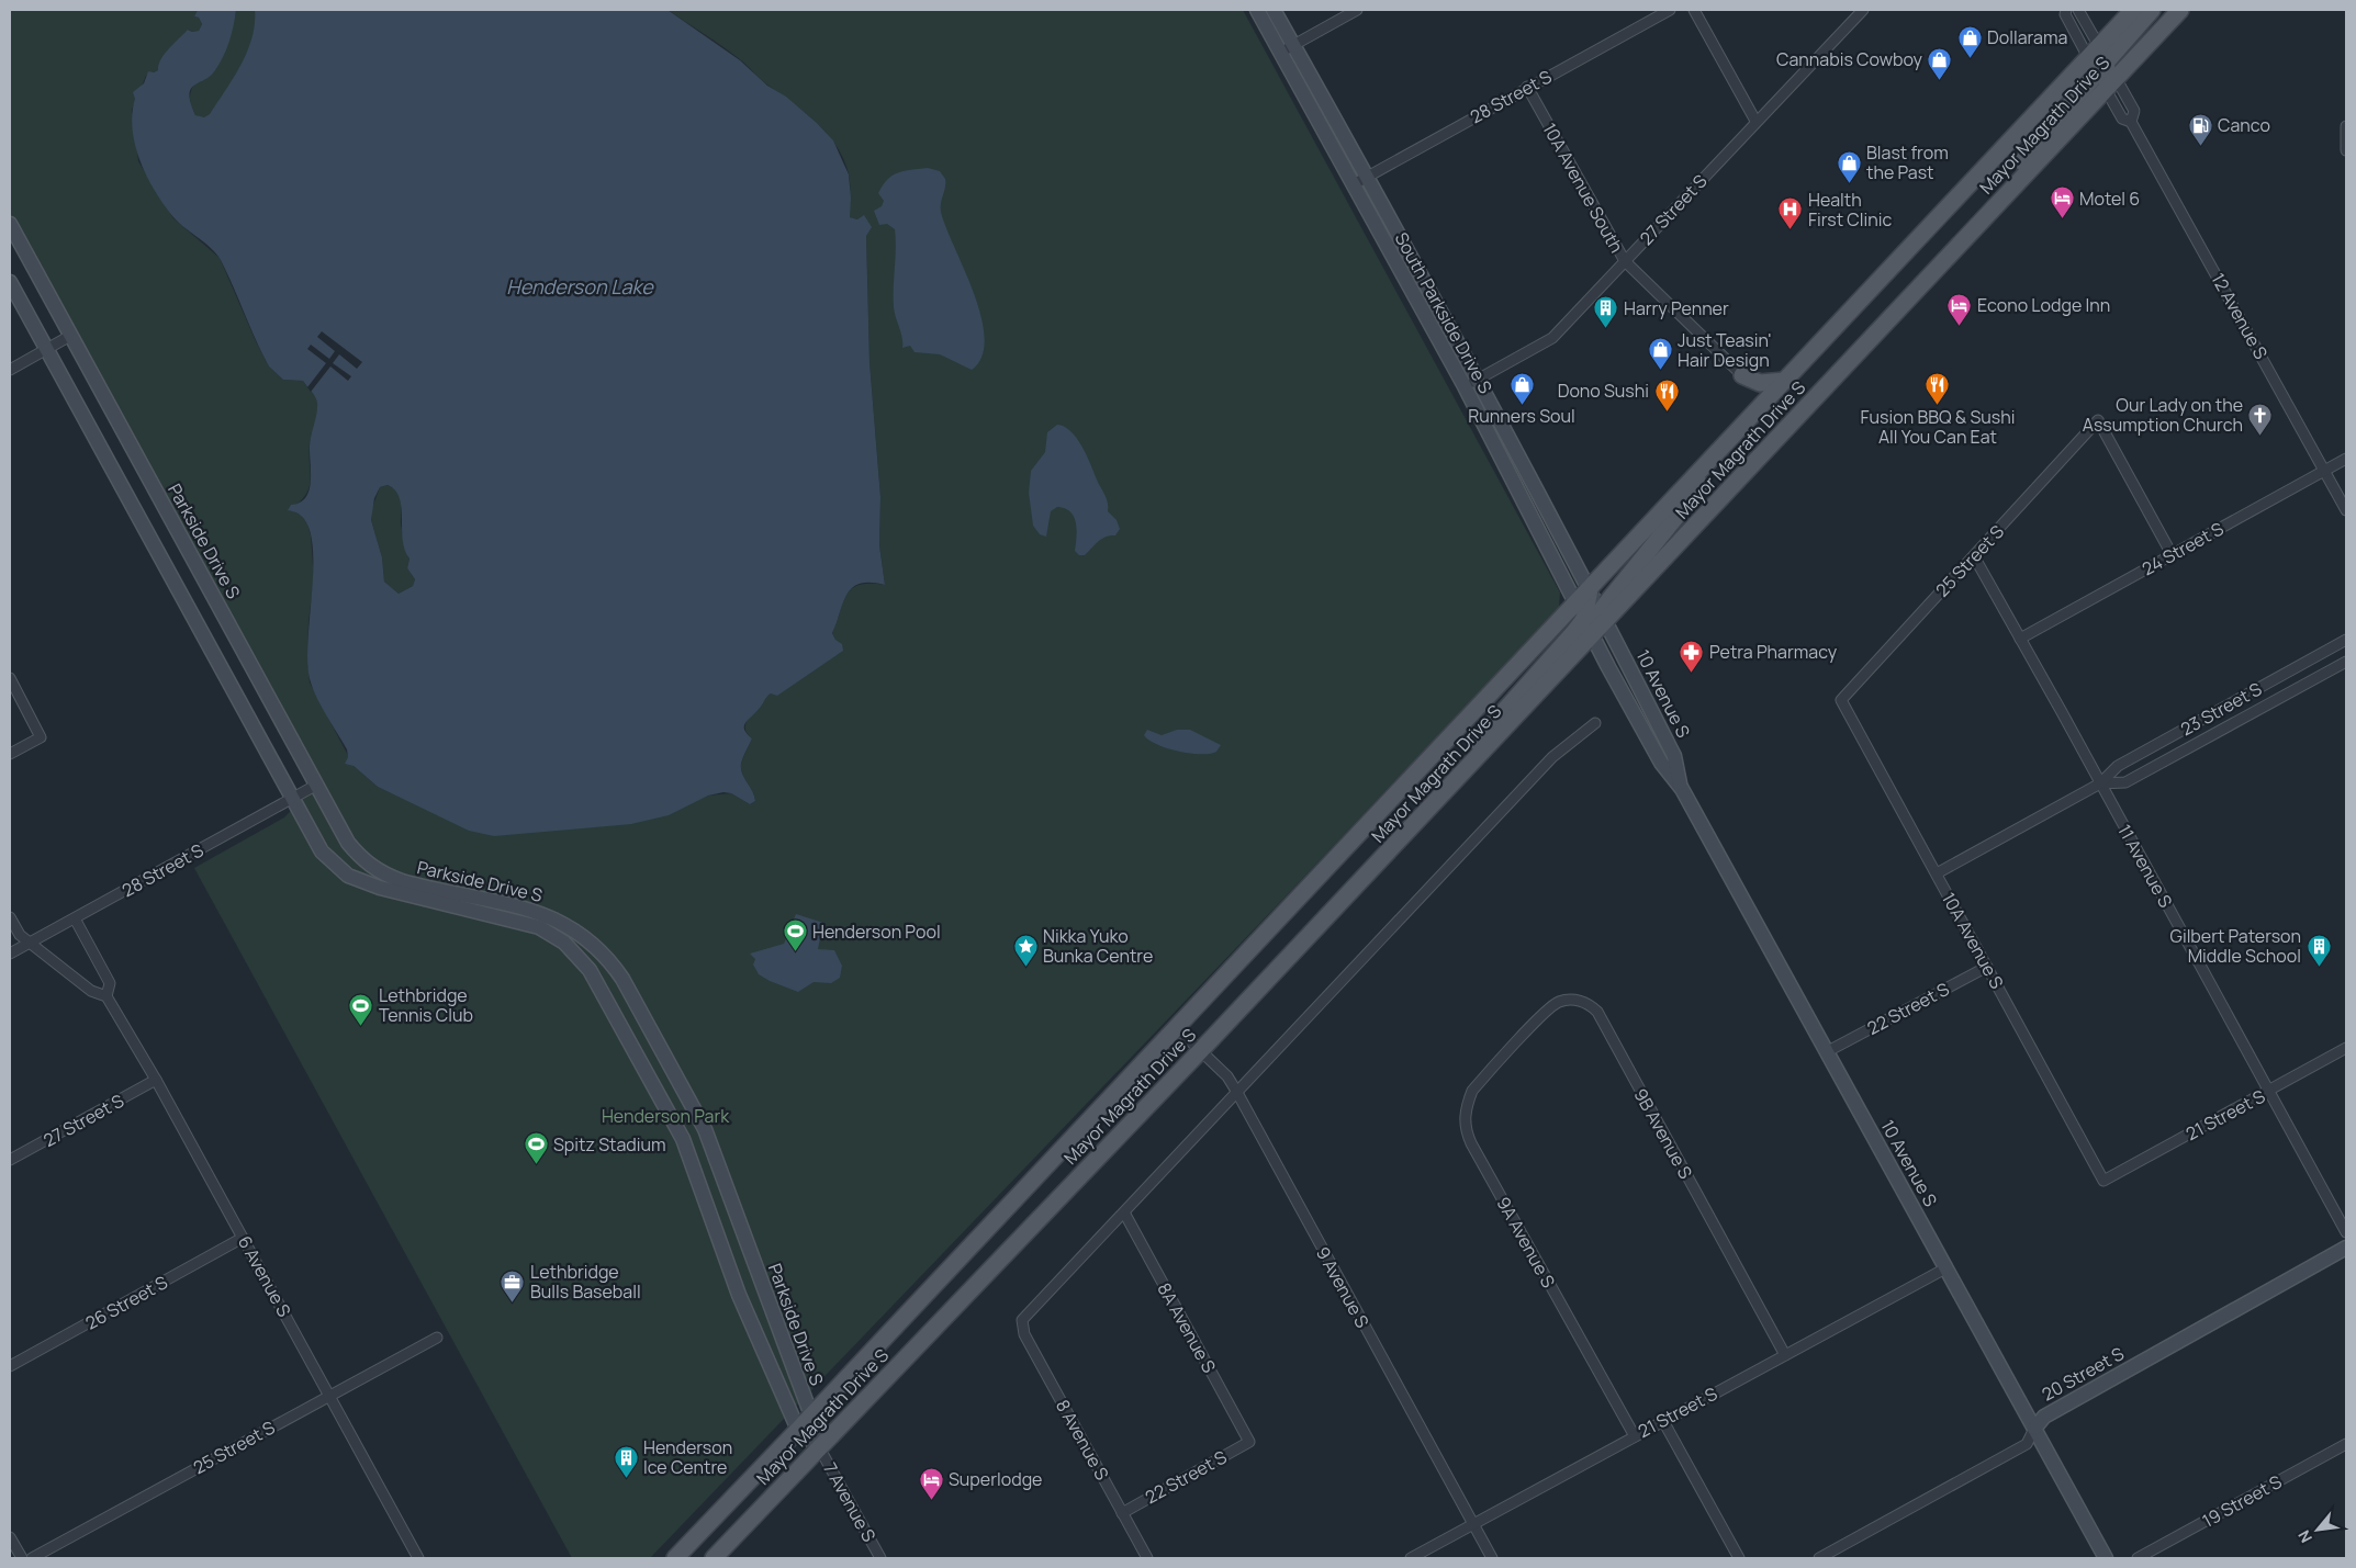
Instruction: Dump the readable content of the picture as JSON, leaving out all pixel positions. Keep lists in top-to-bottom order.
{
  "streets": {
    "main road": ["Mayor Magrath Drive S"],
    "street": [
      "28 Street S",
      "10A Avenue South",
      "27 Street S",
      "South Parkside Drive S",
      "12 Avenue S",
      "Parkside Drive S",
      "24 Street S",
      "25 Street S",
      "10 Avenue S",
      "23 Street S",
      "11 Avenue S",
      "10A Avenue S",
      "22 Street S",
      "21 Street S",
      "9B Avenue S",
      "9A Avenue S",
      "6 Avenue S",
      "9 Avenue S",
      "26 Street S",
      "8A Avenue S",
      "20 Street S",
      "8 Avenue S",
      "19 Street S",
      "7 Avenue S"
    ]
  },
  "crossings": [
    ["28 Street S", "10A Avenue South"],
    ["28 Street S", "South Parkside Drive S"],
    ["28 Street S", "Parkside Drive S"],
    ["28 Street S", "6 Avenue S"],
    ["Mayor Magrath Drive S", "South Parkside Drive S"],
    ["Mayor Magrath Drive S", "12 Avenue S"],
    ["Mayor Magrath Drive S", "Parkside Drive S"],
    ["Mayor Magrath Drive S", "10 Avenue S"],
    ["Mayor Magrath Drive S", "9 Avenue S"],
    ["Mayor Magrath Drive S", "7 Avenue S"],
    ["10A Avenue South", "27 Street S"],
    ["27 Street S", "South Parkside Drive S"],
    ["27 Street S", "6 Avenue S"],
    ["South Parkside Drive S", "10 Avenue S"],
    ["12 Avenue S", "24 Street S"],
    ["Parkside Drive S", "7 Avenue S"],
    ["24 Street S", "25 Street S"],
    ["24 Street S", "11 Avenue S"],
    ["25 Street S", "11 Avenue S"],
    ["25 Street S", "10A Avenue S"],
    ["25 Street S", "6 Avenue S"],
    ["10 Avenue S", "22 Street S"],
    ["10 Avenue S", "21 Street S"],
    ["10 Avenue S", "20 Street S"],
    ["23 Street S", "11 Avenue S"],
    ["23 Street S", "10A Avenue S"],
    ["11 Avenue S", "21 Street S"],
    ["10A Avenue S", "22 Street S"],
    ["10A Avenue S", "21 Street S"],
    ["22 Street S", "8A Avenue S"],
    ["22 Street S", "8 Avenue S"],
    ["21 Street S", "9B Avenue S"],
    ["21 Street S", "9A Avenue S"],
    ["21 Street S", "9 Avenue S"],
    ["9B Avenue S", "9A Avenue S"],
    ["6 Avenue S", "26 Street S"],
    ["8A Avenue S", "8 Avenue S"]
  ],
  "water": ["Henderson Lake"],
  "parks": ["Henderson Park"],
  "places": {
    "shop": [
      "Dollarama",
      "Cannabis Cowboy",
      "Blast from the Past",
      "Just Teasin' Hair Design",
      "Runners Soul"
    ],
    "fuel station": ["Canco"],
    "hotel": ["Motel 6", "Econo Lodge Inn", "Superlodge"],
    "hospital": ["Health First Clinic"],
    "building": ["Harry Penner", "Gilbert Paterson Middle School", "Henderson Ice Centre"],
    "restaurant": ["Fusion BBQ & Sushi All You Can Eat", "Dono Sushi"],
    "church": ["Our Lady on the Assumption Church"],
    "pharmacy": ["Petra Pharmacy"],
    "sports": ["Henderson Pool", "Lethbridge Tennis Club", "Spitz Stadium"],
    "place": ["Nikka Yuko Bunka Centre"],
    "office": ["Lethbridge Bulls Baseball"]
  },
  "north": "bottom left"
}
